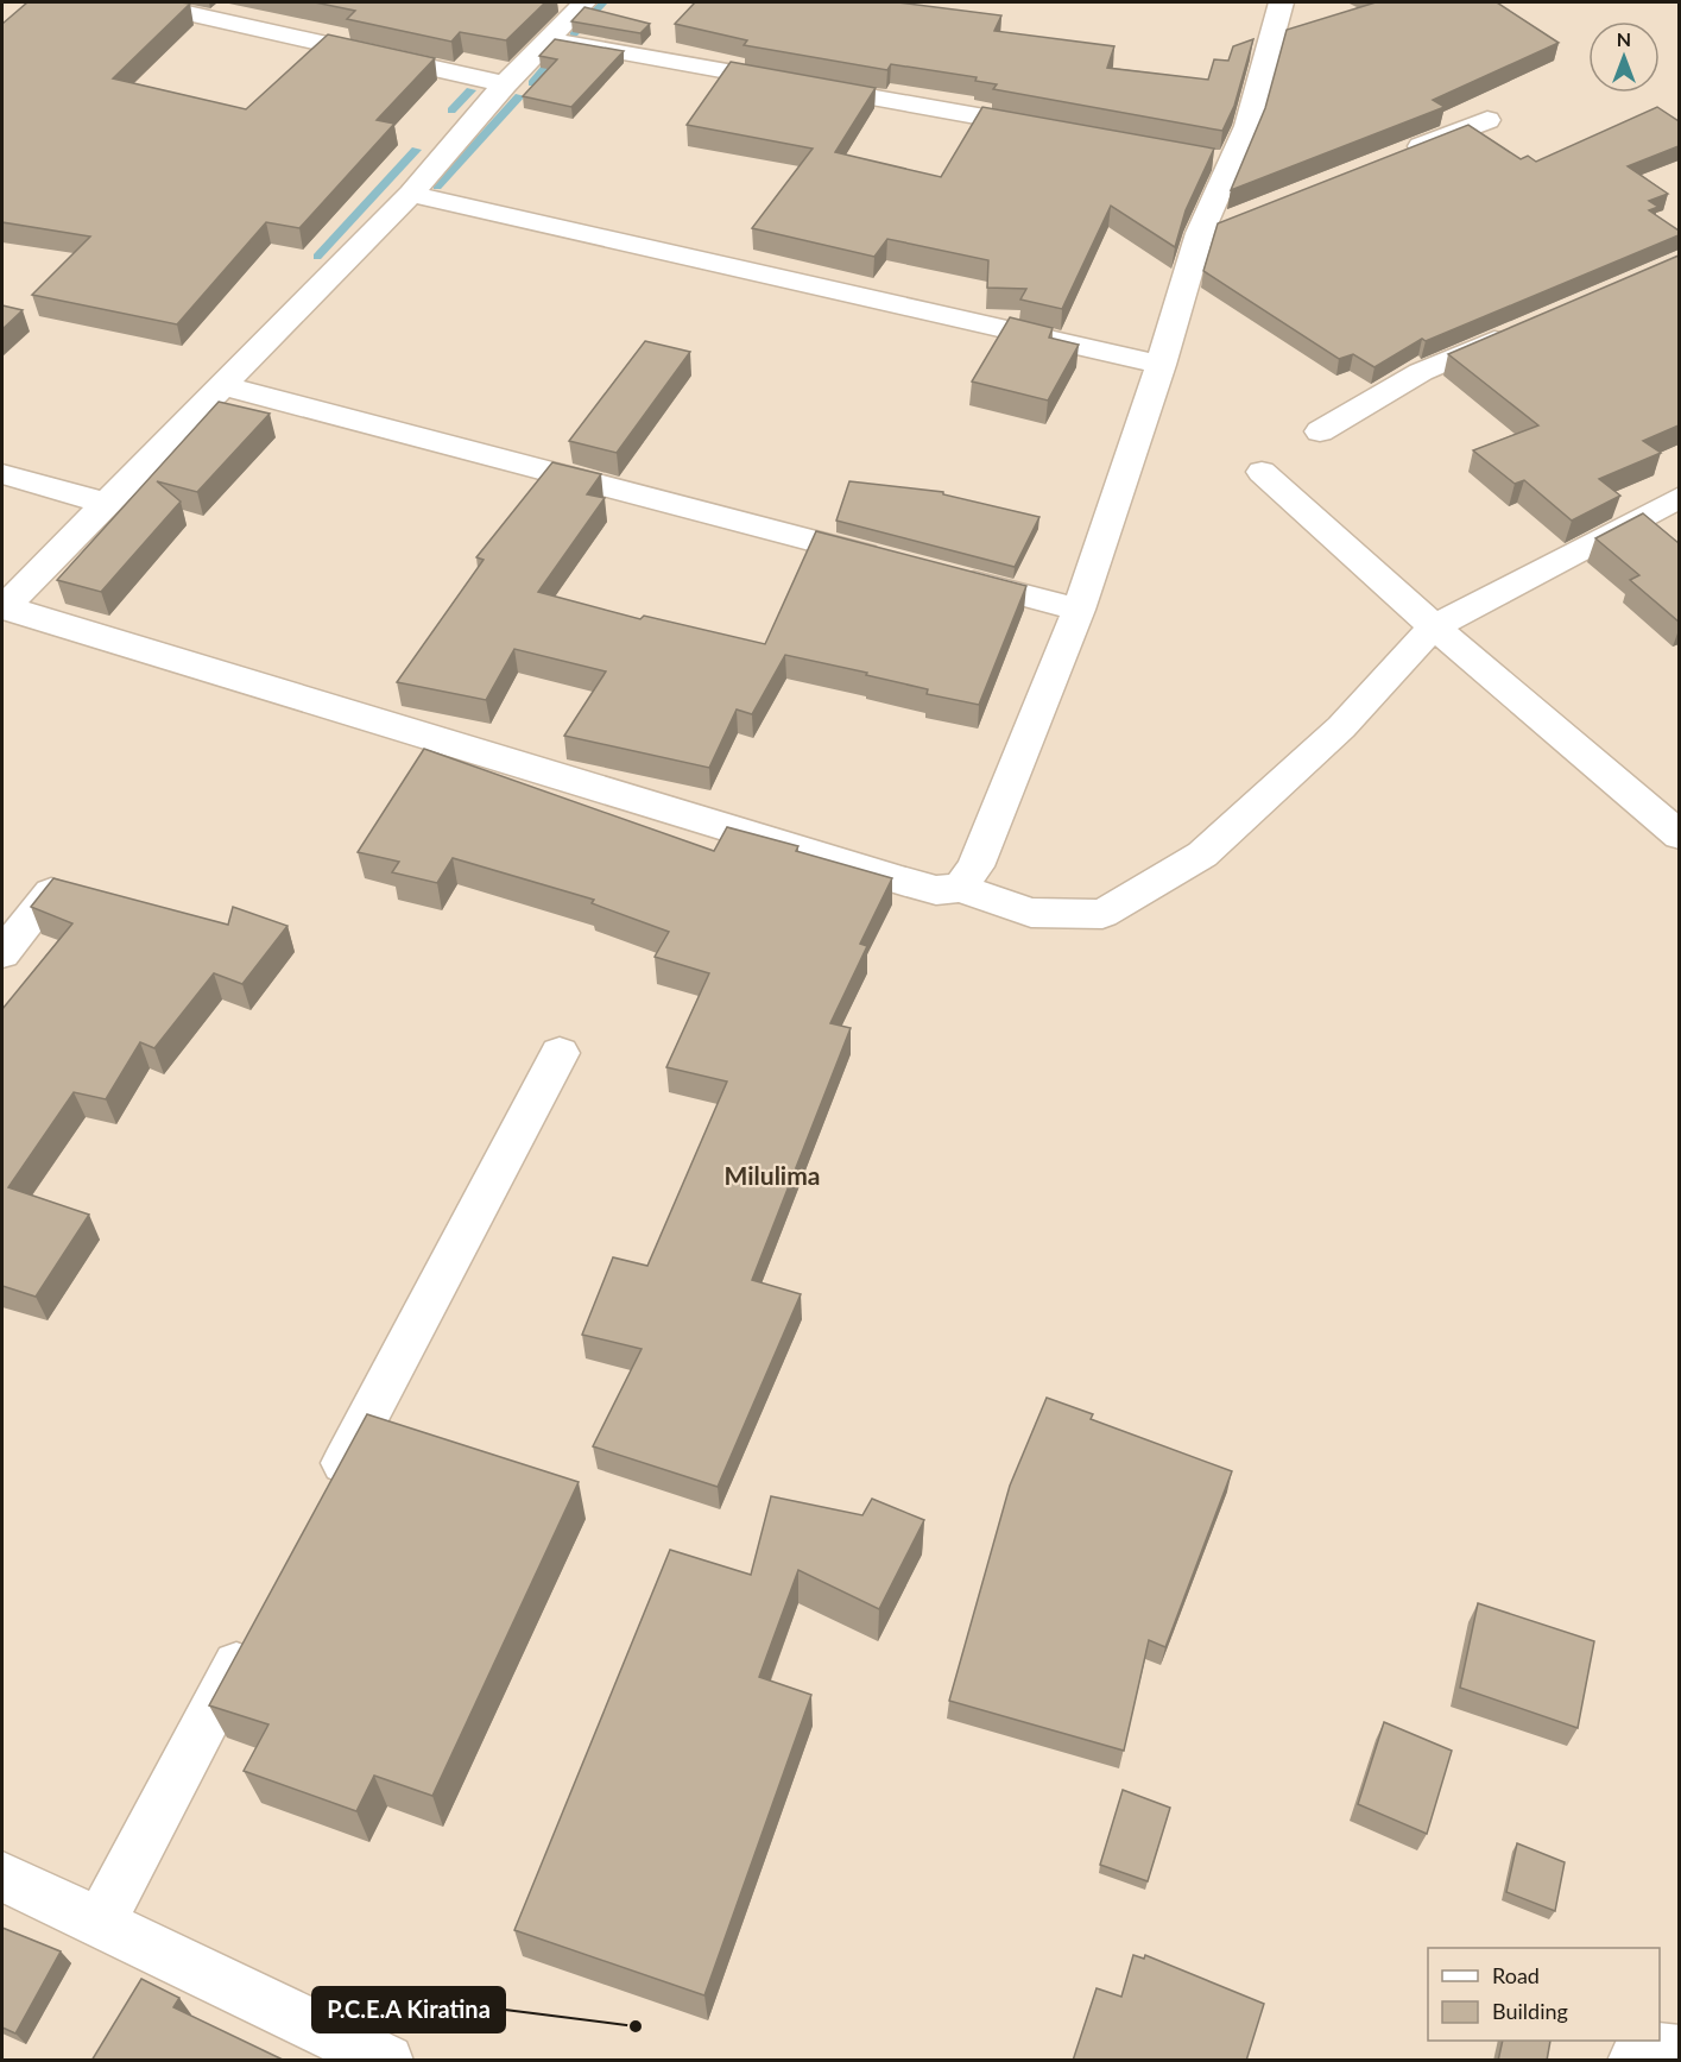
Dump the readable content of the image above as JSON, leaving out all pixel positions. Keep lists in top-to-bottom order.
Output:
{
  "districts": ["Milulima"],
  "places": ["P.C.E.A Kiratina"],
  "legend": ["Road", "Building"],
  "north": "top"
}
